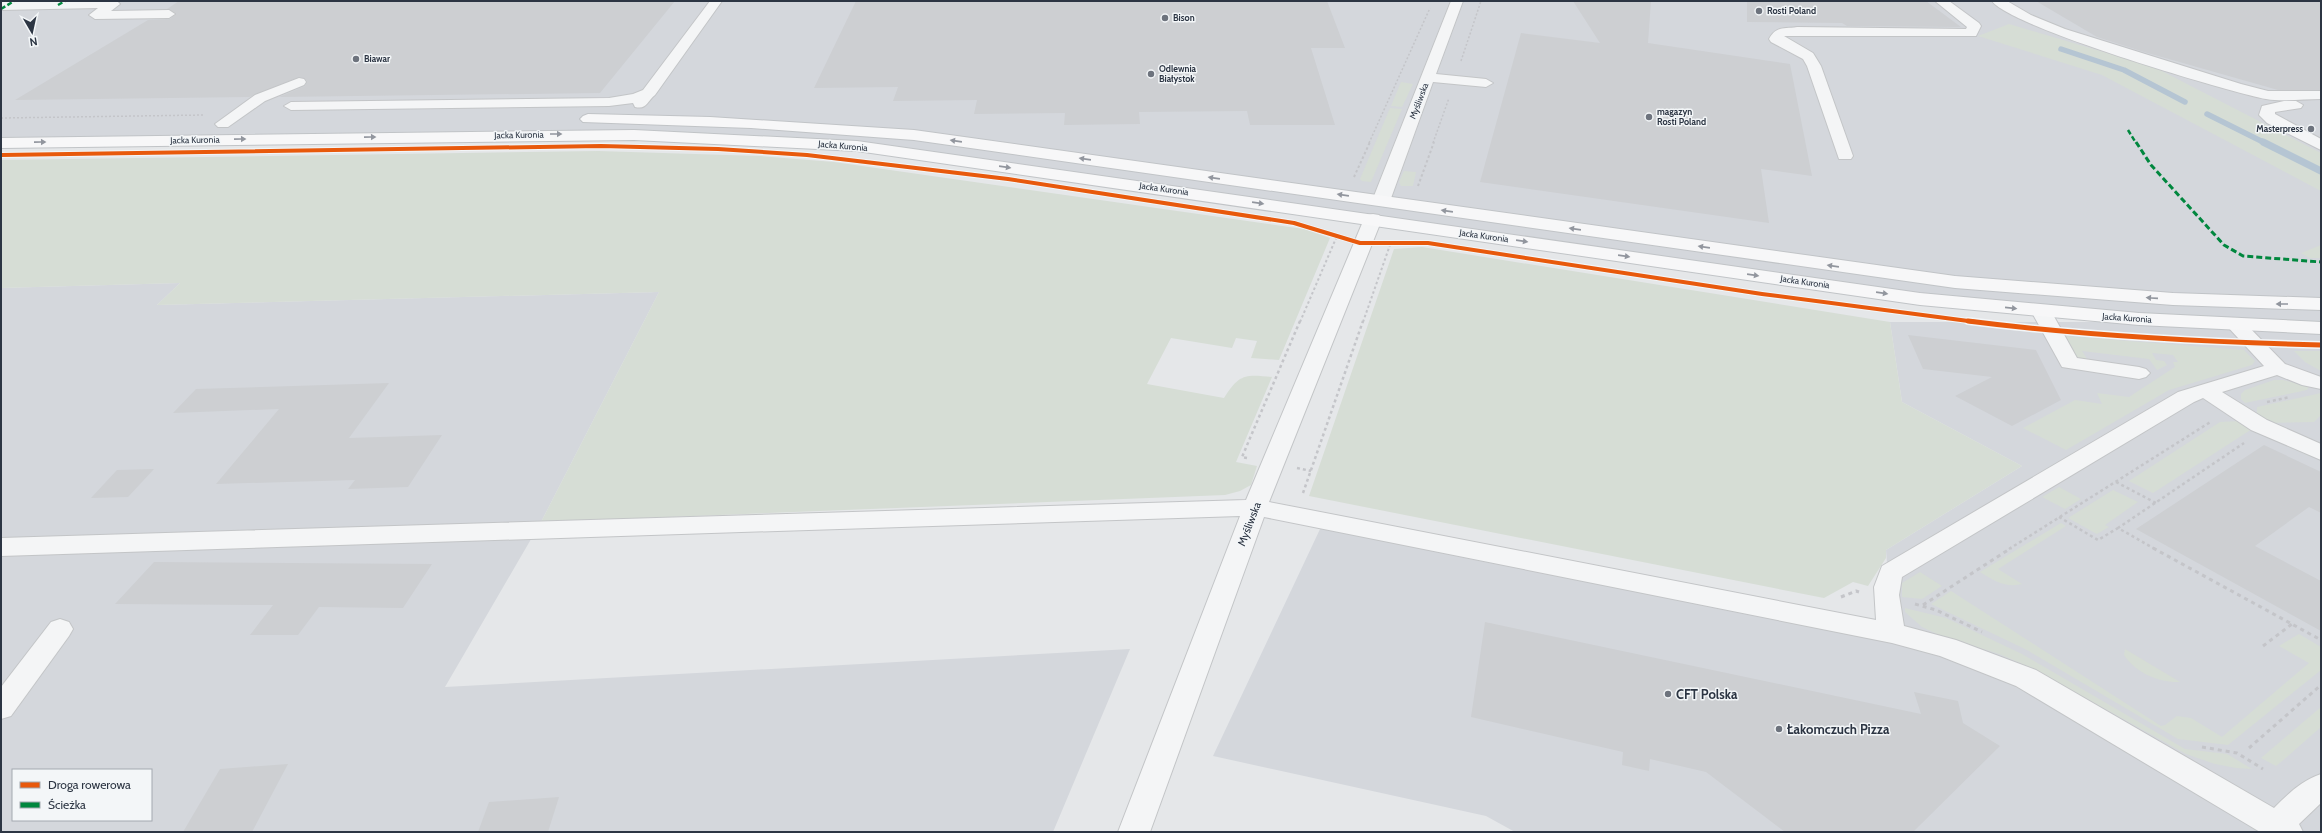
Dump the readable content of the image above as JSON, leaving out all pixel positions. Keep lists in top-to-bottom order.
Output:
{
  "streets": {
    "main road": ["Jacka Kuronia"],
    "street": ["Myśliwska"]
  },
  "crossings": [
    ["Myśliwska", "Jacka Kuronia"]
  ],
  "places": [
    "Rosti Poland",
    "Bison",
    "Biawar",
    "Odlewnia Białystok",
    "magazyn Rosti Poland",
    "Masterpress",
    "CFT Polska",
    "Łakomczuch Pizza"
  ],
  "legend": ["Droga rowerowa", "Ścieżka"],
  "north": "bottom"
}
